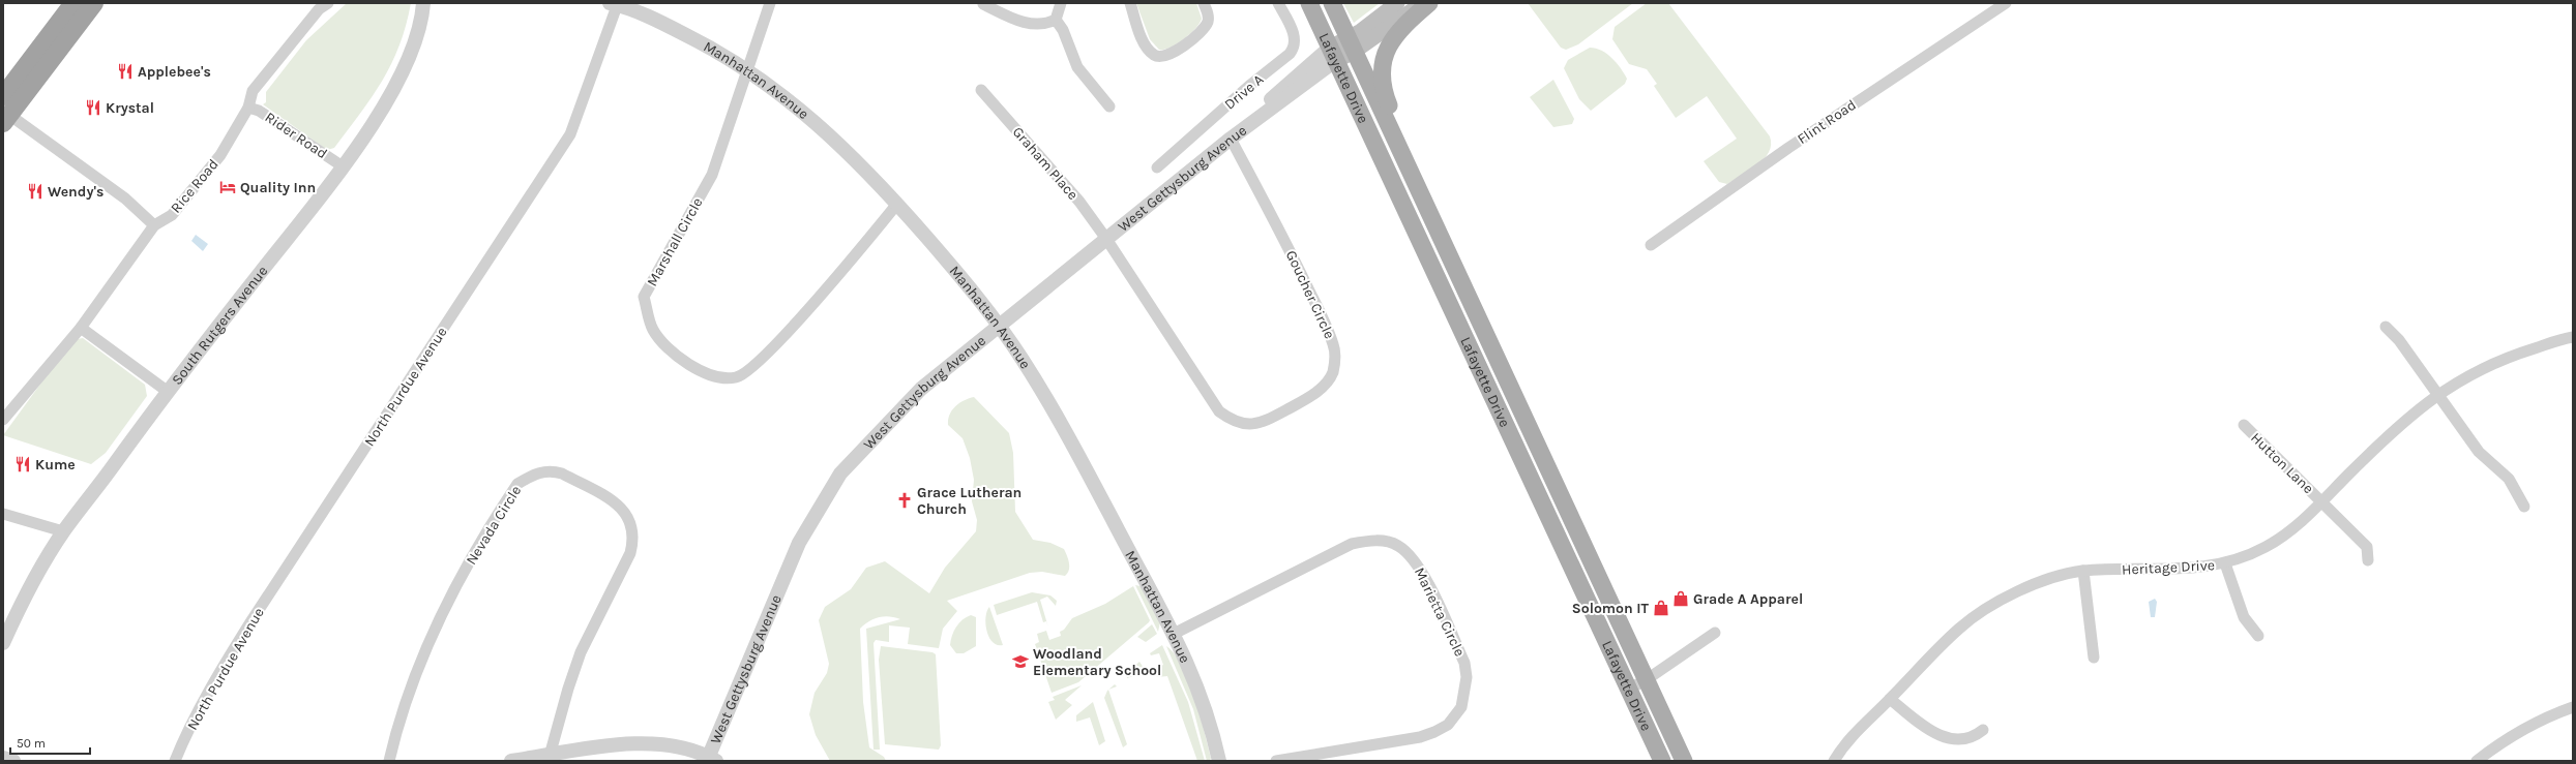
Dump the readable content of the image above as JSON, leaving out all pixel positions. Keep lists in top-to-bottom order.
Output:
{
  "streets": {
    "main road": ["Lafayette Drive"],
    "street": [
      "Manhattan Avenue",
      "Drive A",
      "Flint Road",
      "Rider Road",
      "Graham Place",
      "West Gettysburg Avenue",
      "Rice Road",
      "Marshall Circle",
      "Goucher Circle",
      "South Rutgers Avenue",
      "North Purdue Avenue",
      "Hutton Lane",
      "Nevada Circle",
      "Heritage Drive",
      "Marietta Circle"
    ]
  },
  "crossings": [
    ["Lafayette Drive", "West Gettysburg Avenue"],
    ["Manhattan Avenue", "West Gettysburg Avenue"],
    ["Manhattan Avenue", "Marshall Circle"],
    ["Manhattan Avenue", "North Purdue Avenue"],
    ["Manhattan Avenue", "Marietta Circle"],
    ["Rider Road", "Rice Road"],
    ["Rider Road", "South Rutgers Avenue"],
    ["Graham Place", "West Gettysburg Avenue"],
    ["Graham Place", "Goucher Circle"],
    ["West Gettysburg Avenue", "Goucher Circle"],
    ["Hutton Lane", "Heritage Drive"]
  ],
  "places": {
    "restaurant": [
      "Applebee's",
      "Krystal",
      "Wendy's",
      "Kume"
    ],
    "hotel": ["Quality Inn"],
    "church": ["Grace Lutheran Church"],
    "shop": ["Grade A Apparel", "Solomon IT"],
    "school or university": ["Woodland Elementary School"]
  },
  "scale_bar": "50 m"
}
